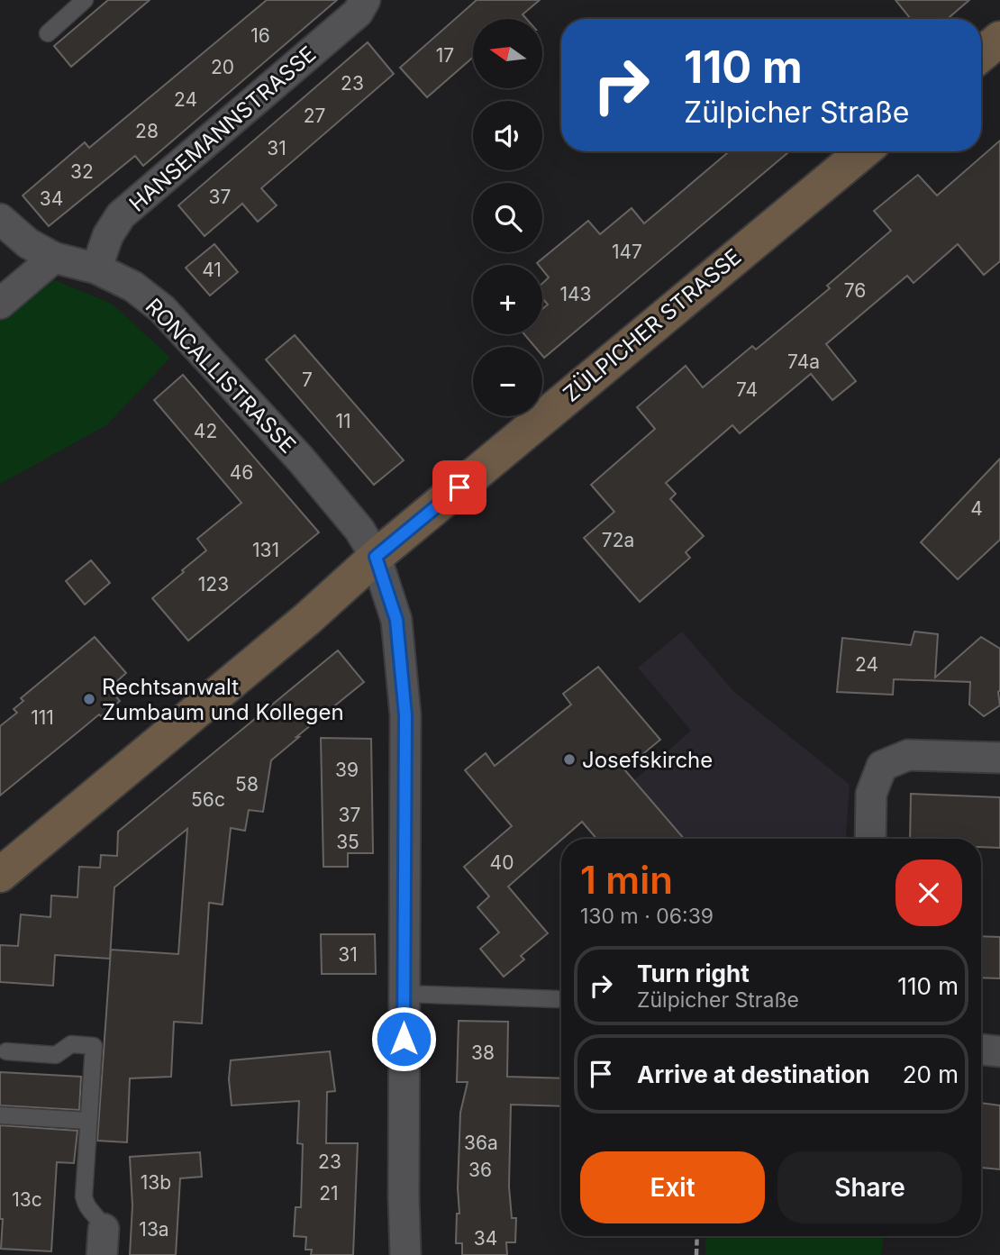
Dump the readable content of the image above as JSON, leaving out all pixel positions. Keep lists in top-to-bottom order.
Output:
{
  "streets": {
    "street": ["HANSEMANNSTRASSE", "ZÜLPICHER STRASSE", "RONCALLISTRASSE"]
  },
  "crossings": [
    ["HANSEMANNSTRASSE", "RONCALLISTRASSE"],
    ["ZÜLPICHER STRASSE", "RONCALLISTRASSE"]
  ],
  "places": ["Rechtsanwalt Zumbaum und Kollegen", "Josefskirche"],
  "house_numbers": [
    "16",
    "17",
    "20",
    "23",
    "24",
    "27",
    "28",
    "31",
    "32",
    "37",
    "34",
    "147",
    "41",
    "76",
    "143",
    "74a",
    "7",
    "74",
    "11",
    "42",
    "46",
    "4",
    "72a",
    "131",
    "123",
    "24",
    "111",
    "39",
    "58",
    "56c",
    "37",
    "35",
    "40",
    "31",
    "38",
    "36a",
    "23",
    "36",
    "13b",
    "21",
    "13c",
    "13a",
    "34"
  ],
  "north": "left",
  "page": {
    "map_buttons": ["+", "−"],
    "turn": ["110 m", "Zülpicher Straße"],
    "heading": ["1 min", "130 m · 06:39"],
    "list": [
      {
        "name": "Turn right",
        "note": "Zülpicher Straße",
        "value": "110 m"
      },
      {
        "name": "Arrive at destination",
        "value": "20 m"
      }
    ],
    "buttons": ["Exit", "Share"]
  }
}
